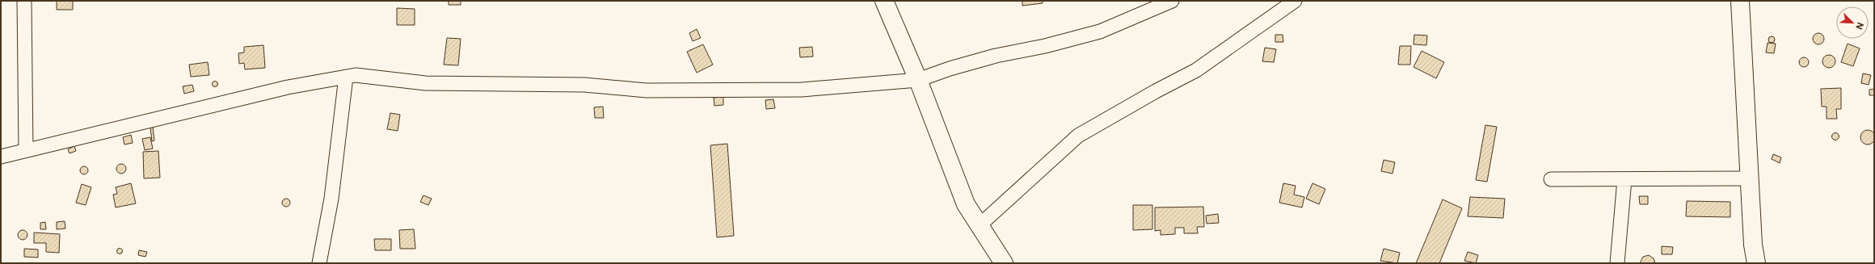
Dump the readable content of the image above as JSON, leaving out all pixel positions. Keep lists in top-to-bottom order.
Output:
{
  "north": "bottom right"
}
